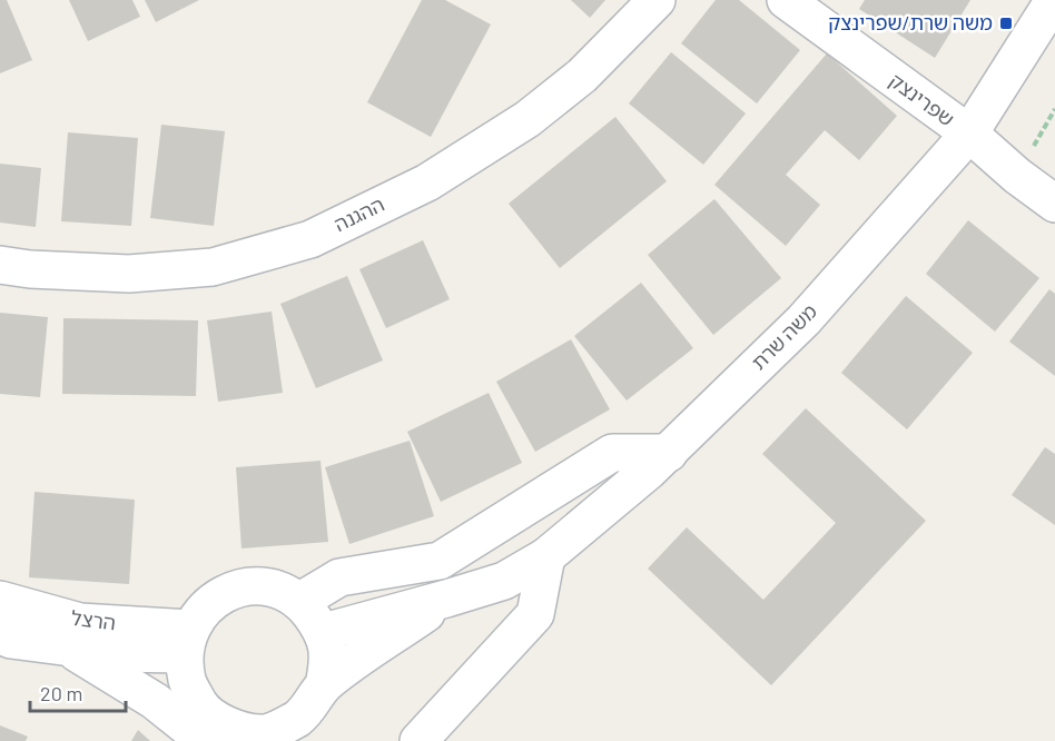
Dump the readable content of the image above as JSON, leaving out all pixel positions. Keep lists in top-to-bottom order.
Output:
{
  "streets": {
    "street": [
      "שפרינצק",
      "ההגנה",
      "משה שרת",
      "הרצל"
    ]
  },
  "crossings": [
    ["שפרינצק", "משה שרת"],
    ["משה שרת", "הרצל"]
  ],
  "places": {
    "transit": ["משה שרת/שפרינצק"]
  },
  "scale_bar": "20 m"
}
